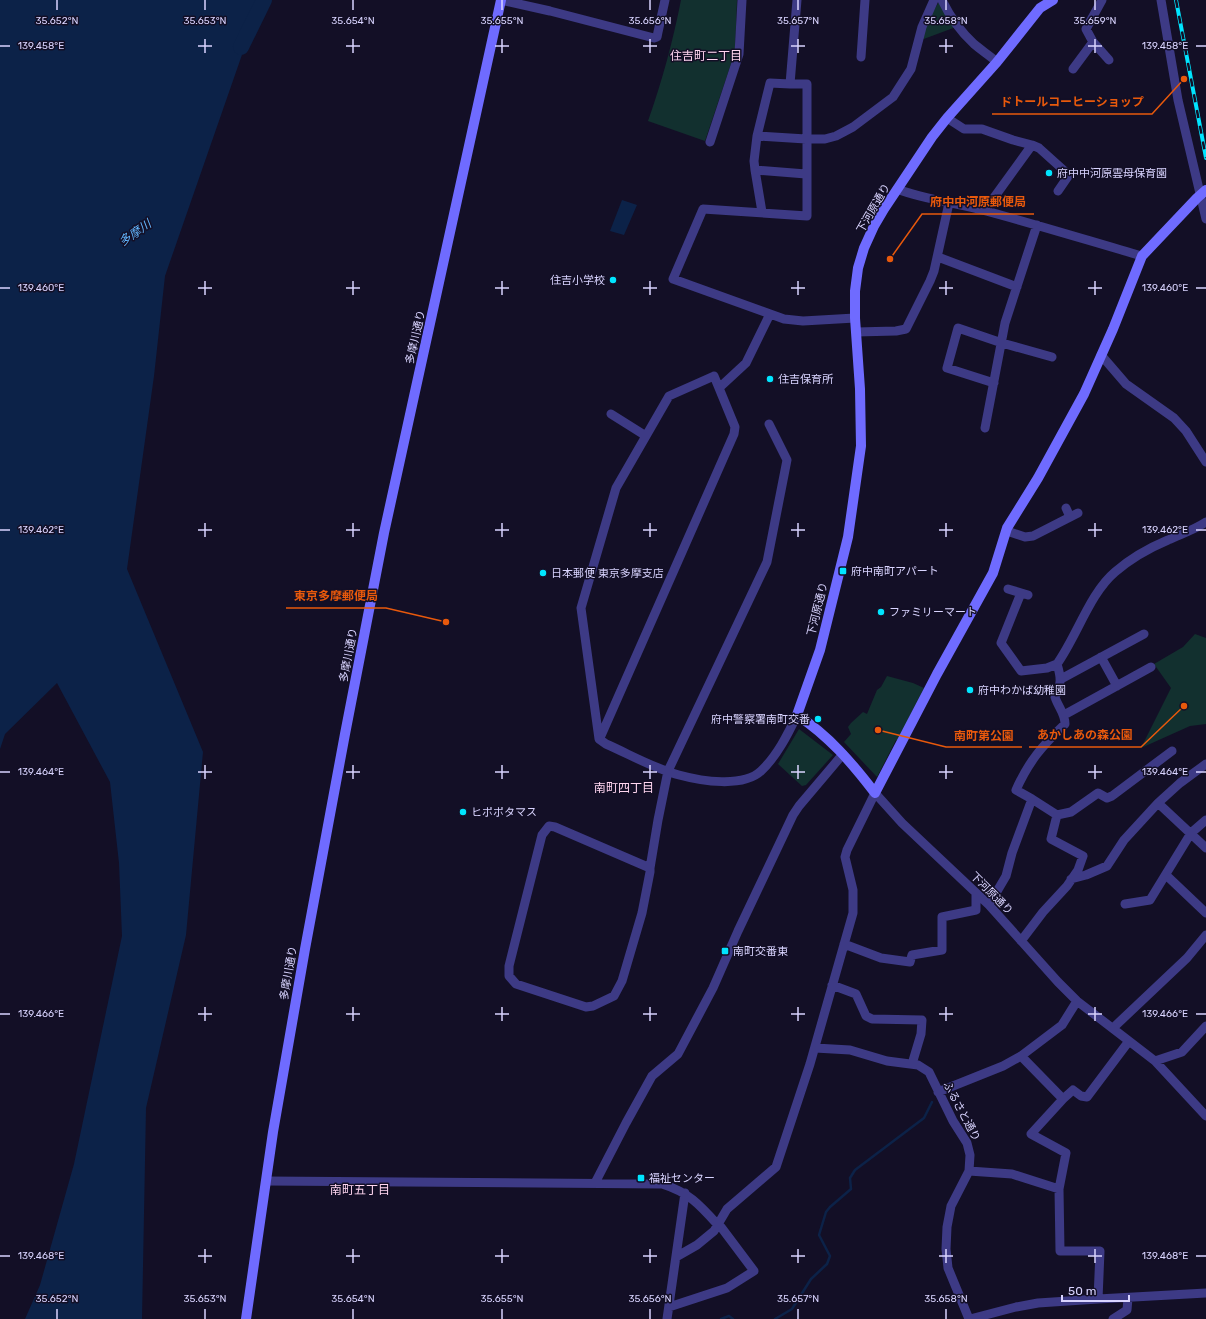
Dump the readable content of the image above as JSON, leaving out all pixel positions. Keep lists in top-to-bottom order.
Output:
{
  "streets": {
    "street": ["下河原通り", "多摩川通り", "ふるさと通り"]
  },
  "districts": ["住吉町二丁目", "南町四丁目", "南町五丁目"],
  "water": ["多摩川"],
  "places": {
    "other": [
      "ドトールコーヒーショップ",
      "府中中河原雲母保育園",
      "府中中河原郵便局",
      "住吉小学校",
      "住吉保育所",
      "日本郵便 東京多摩支店",
      "ファミリーマート",
      "東京多摩郵便局",
      "府中わかば幼稚園",
      "あかしあの森公園",
      "府中警察署南町交番",
      "南町第公園",
      "ヒポポタマス"
    ],
    "transit": ["府中南町アパート", "南町交番東", "福祉センター"]
  },
  "scale_bar": "50 m",
  "coordinates": [
    "35.652°N",
    "35.653°N",
    "35.654°N",
    "35.655°N",
    "35.656°N",
    "35.657°N",
    "35.658°N",
    "35.659°N",
    "139.458°E",
    "139.460°E",
    "139.462°E",
    "139.464°E",
    "139.466°E",
    "139.468°E"
  ]
}
